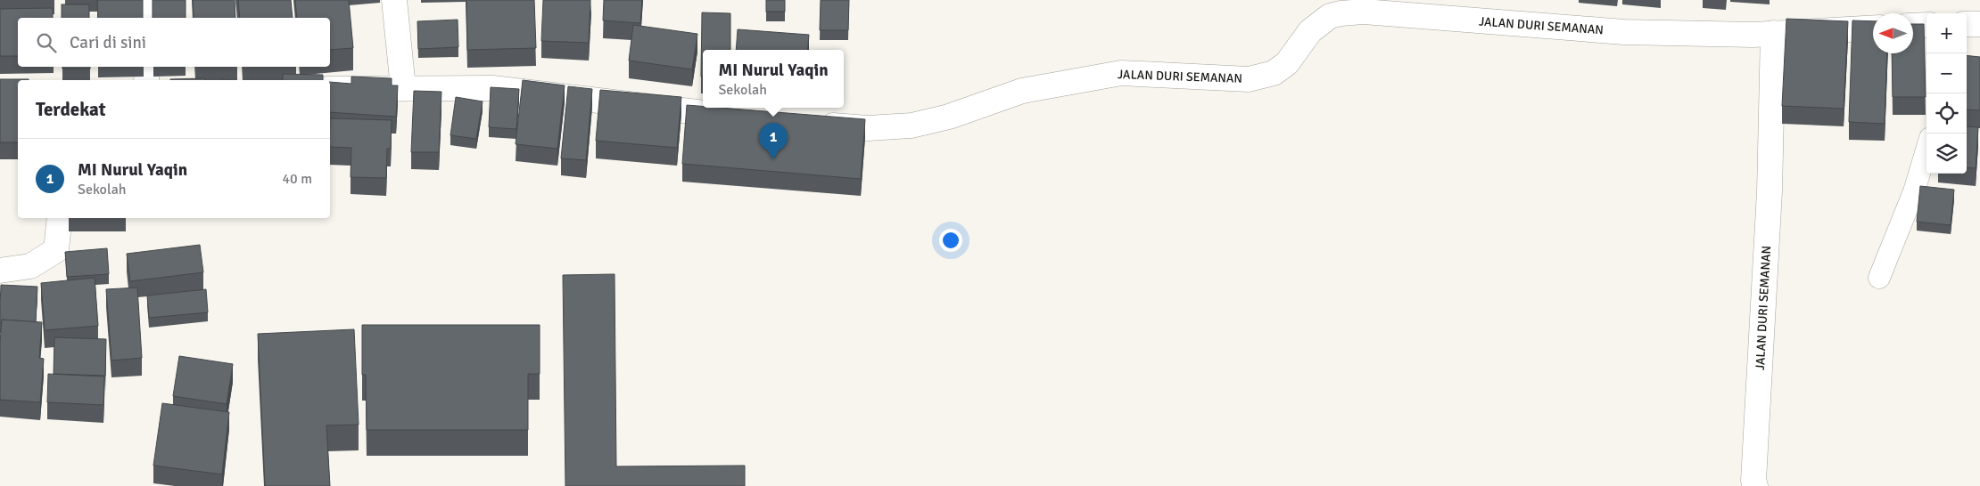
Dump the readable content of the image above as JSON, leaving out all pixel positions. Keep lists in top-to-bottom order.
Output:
{
  "streets": {
    "street": ["JALAN DURI SEMANAN"]
  },
  "north": "left",
  "page": {
    "map_buttons": ["+", "−"],
    "search": "Cari di sini",
    "popup": ["MI Nurul Yaqin", "Sekolah"],
    "heading": "Terdekat",
    "pins": "1",
    "list": [
      {
        "mark": "1",
        "name": "MI Nurul Yaqin",
        "note": "Sekolah",
        "value": "40 m"
      }
    ]
  }
}
